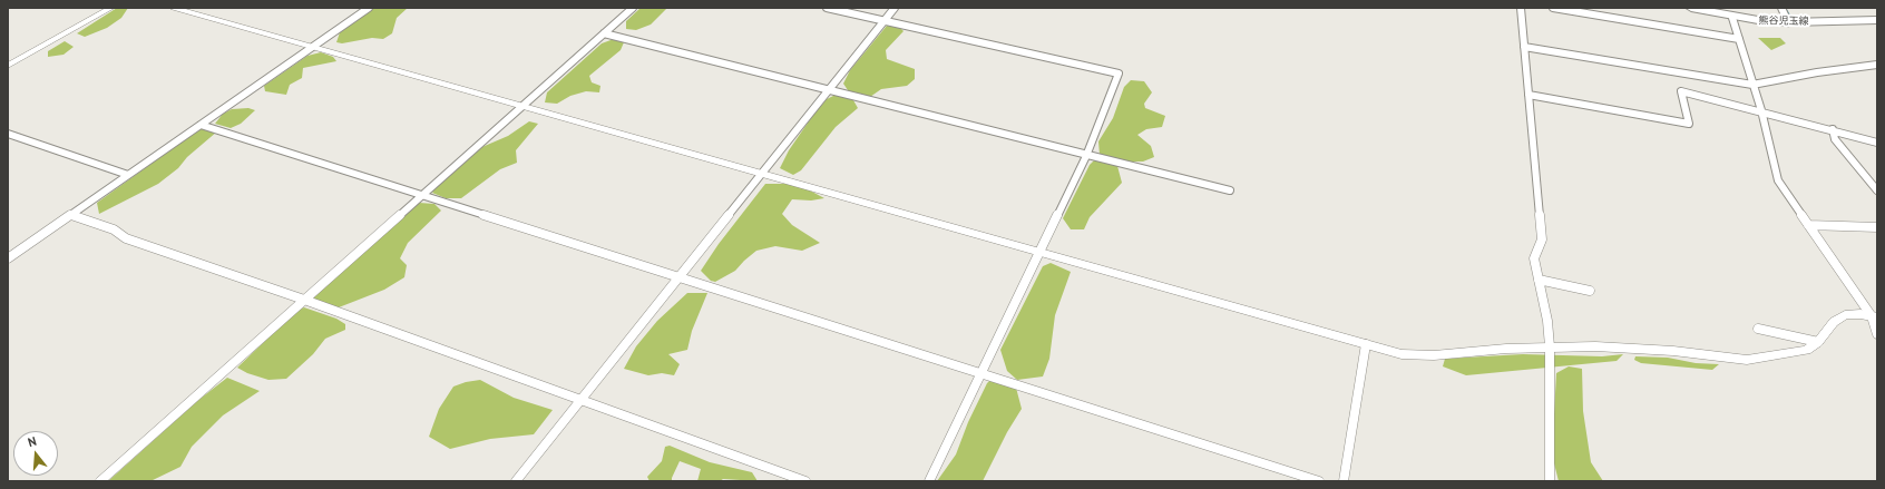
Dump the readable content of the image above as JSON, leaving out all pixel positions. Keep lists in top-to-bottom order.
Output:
{
  "streets": {
    "main road": ["熊谷児玉線"]
  },
  "north": "top"
}
